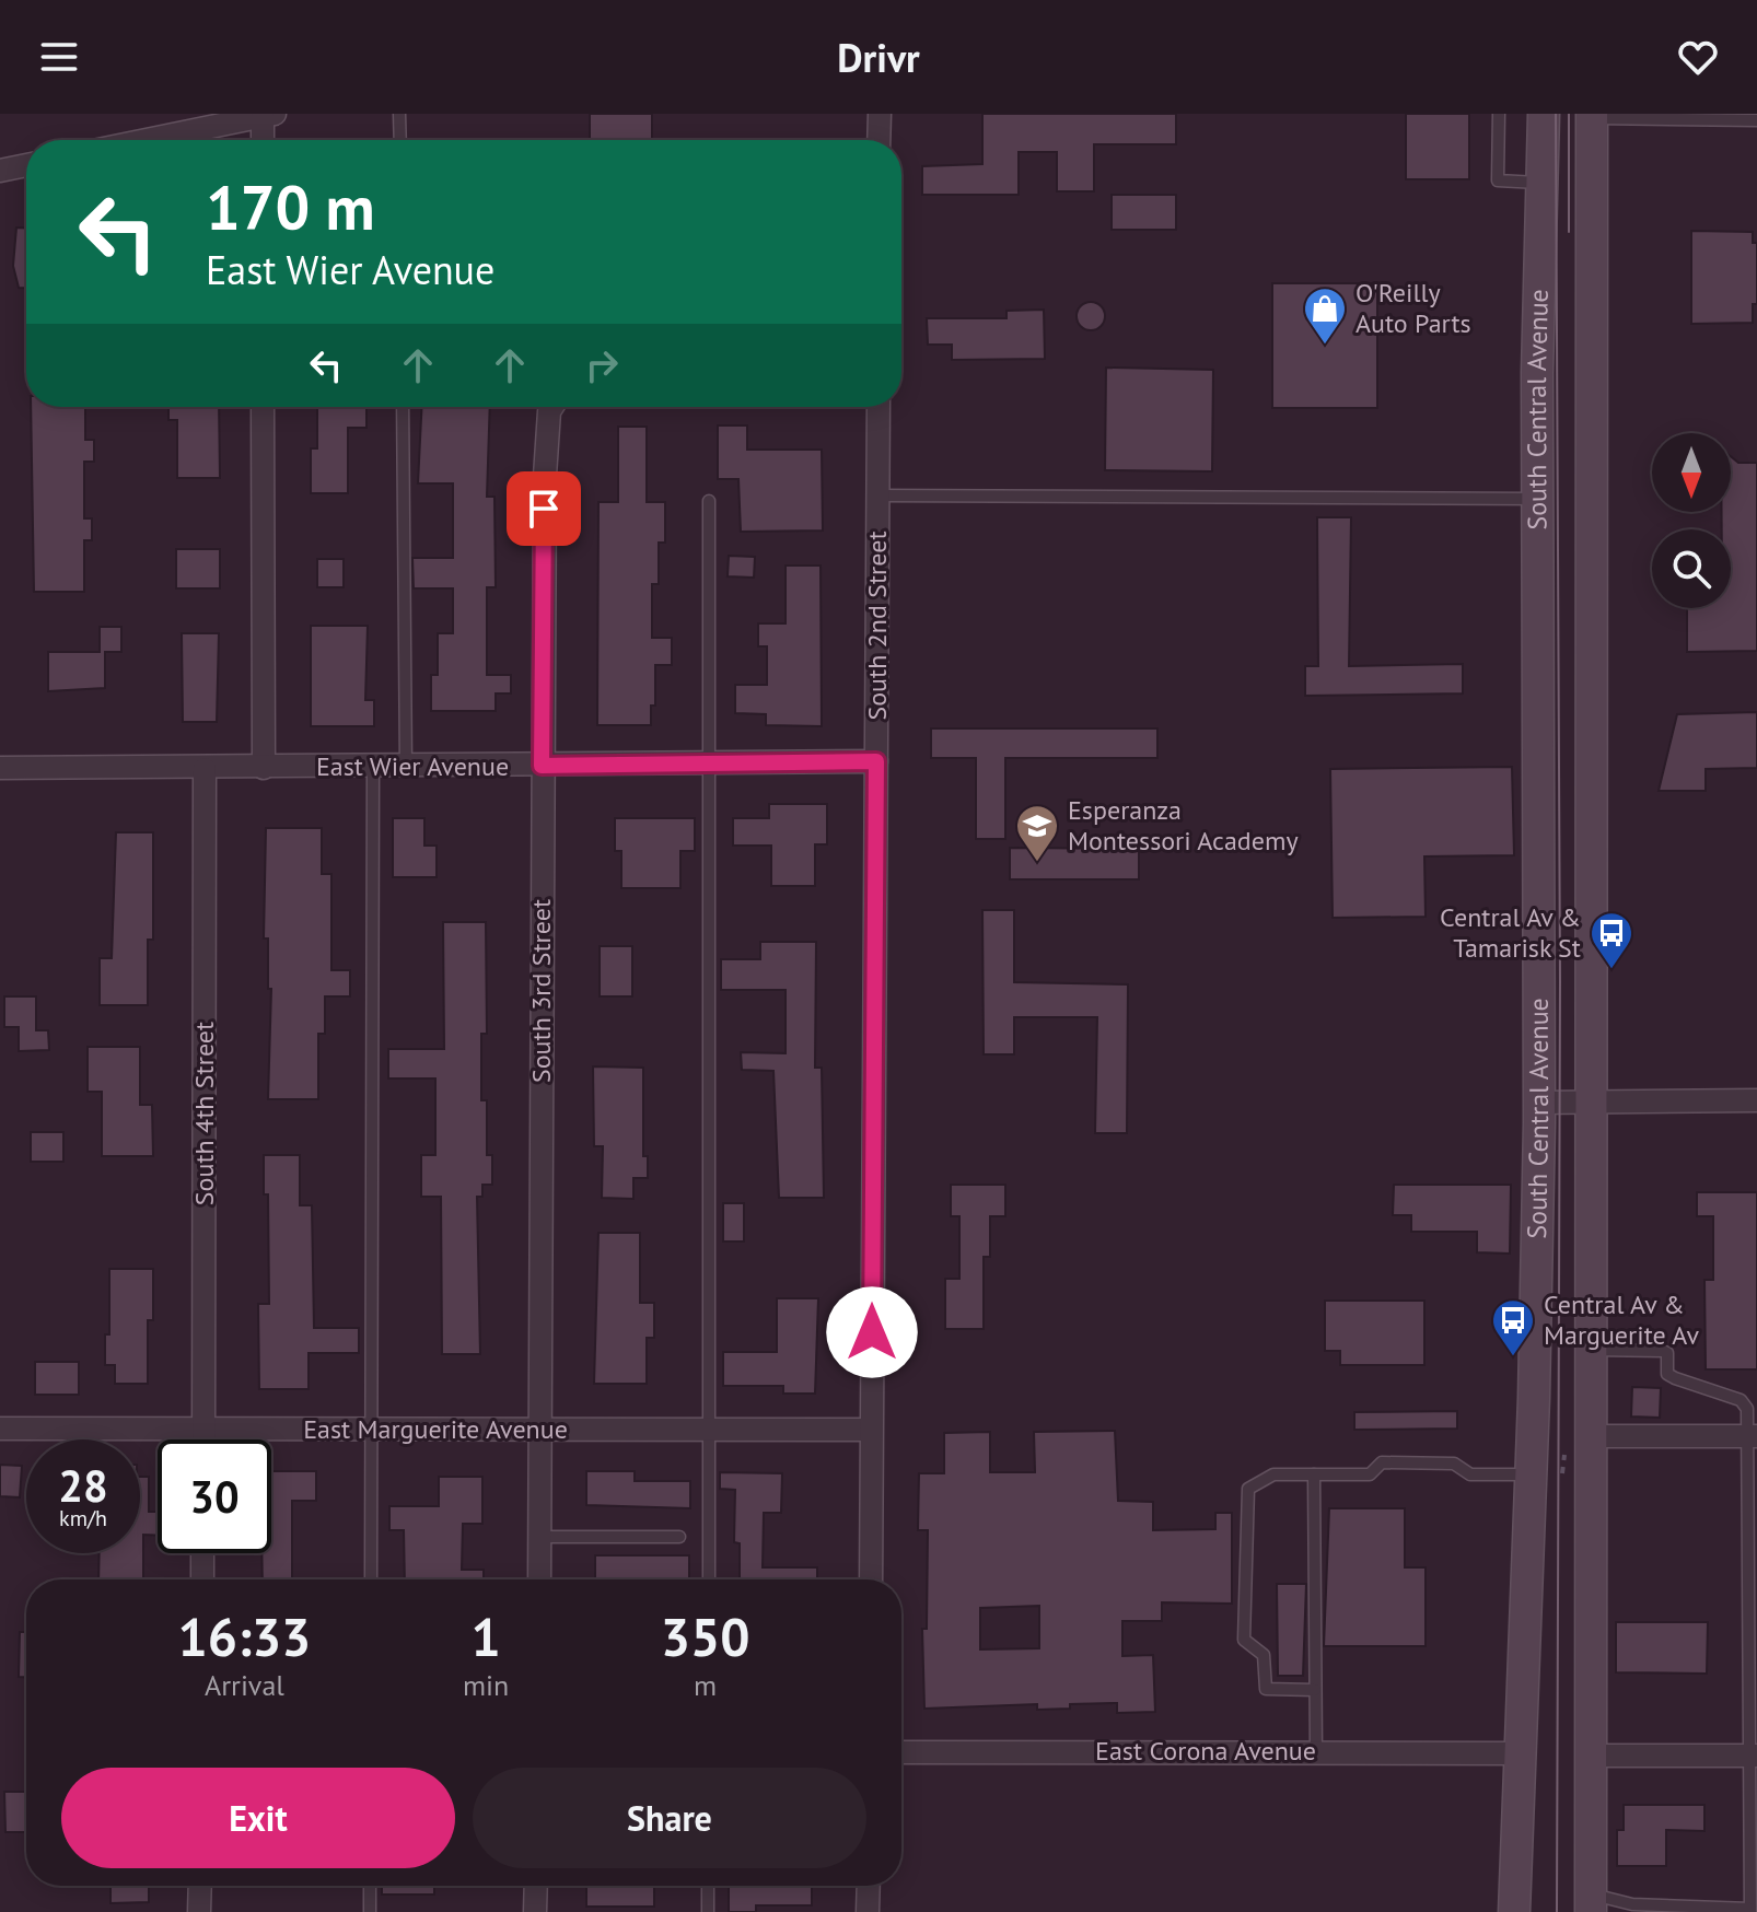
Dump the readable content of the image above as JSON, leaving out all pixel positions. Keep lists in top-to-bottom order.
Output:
{
  "streets": {
    "main road": ["South Central Avenue"],
    "street": [
      "South 2nd Street",
      "East Wier Avenue",
      "South 3rd Street",
      "South 4th Street",
      "East Marguerite Avenue",
      "East Corona Avenue"
    ]
  },
  "crossings": [
    ["South Central Avenue", "East Corona Avenue"],
    ["South 2nd Street", "East Wier Avenue"],
    ["South 2nd Street", "East Marguerite Avenue"],
    ["East Wier Avenue", "South 3rd Street"],
    ["East Wier Avenue", "South 4th Street"],
    ["South 3rd Street", "East Marguerite Avenue"],
    ["South 4th Street", "East Marguerite Avenue"]
  ],
  "places": {
    "shop": ["O'Reilly Auto Parts"],
    "school or university": ["Esperanza Montessori Academy"],
    "bus stop": ["Central Av & Tamarisk St", "Central Av & Marguerite Av"]
  },
  "north": "bottom",
  "page": {
    "header": "Drivr",
    "turn": ["170 m", "East Wier Avenue"],
    "speed": "28 km/h",
    "limit": "30",
    "eta": [
      "16:33",
      "Arrival",
      "1",
      "min",
      "350",
      "m"
    ],
    "buttons": ["Exit", "Share"]
  }
}
